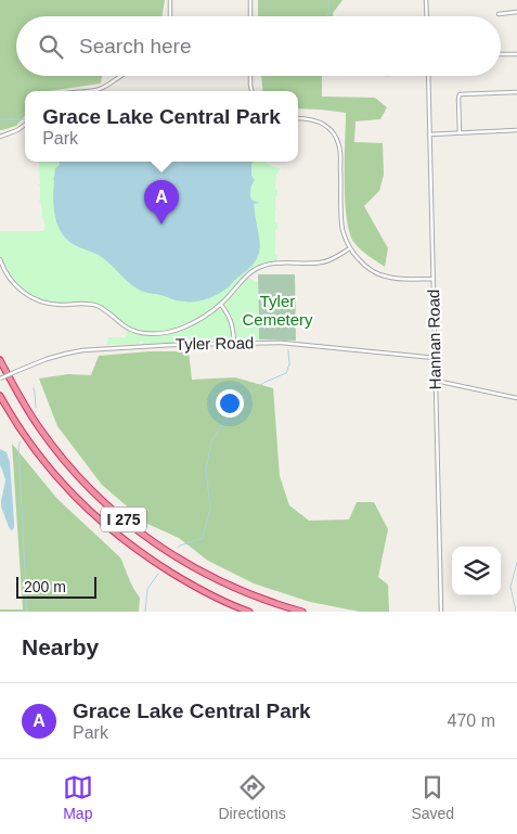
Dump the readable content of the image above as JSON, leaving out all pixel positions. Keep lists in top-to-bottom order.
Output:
{
  "streets": {
    "highway": ["I 275"],
    "street": ["Hannan Road", "Tyler Road"]
  },
  "crossings": [
    ["Hannan Road", "Tyler Road"]
  ],
  "parks": ["Tyler Cemetery"],
  "scale_bar": "200 m",
  "page": {
    "search": "Search here",
    "popup": ["Grace Lake Central Park", "Park"],
    "pins": "A",
    "scale": "200 m",
    "heading": "Nearby",
    "list": [
      {
        "mark": "A",
        "name": "Grace Lake Central Park",
        "note": "Park",
        "value": "470 m"
      }
    ],
    "nav": ["Map", "Directions", "Saved"]
  }
}
